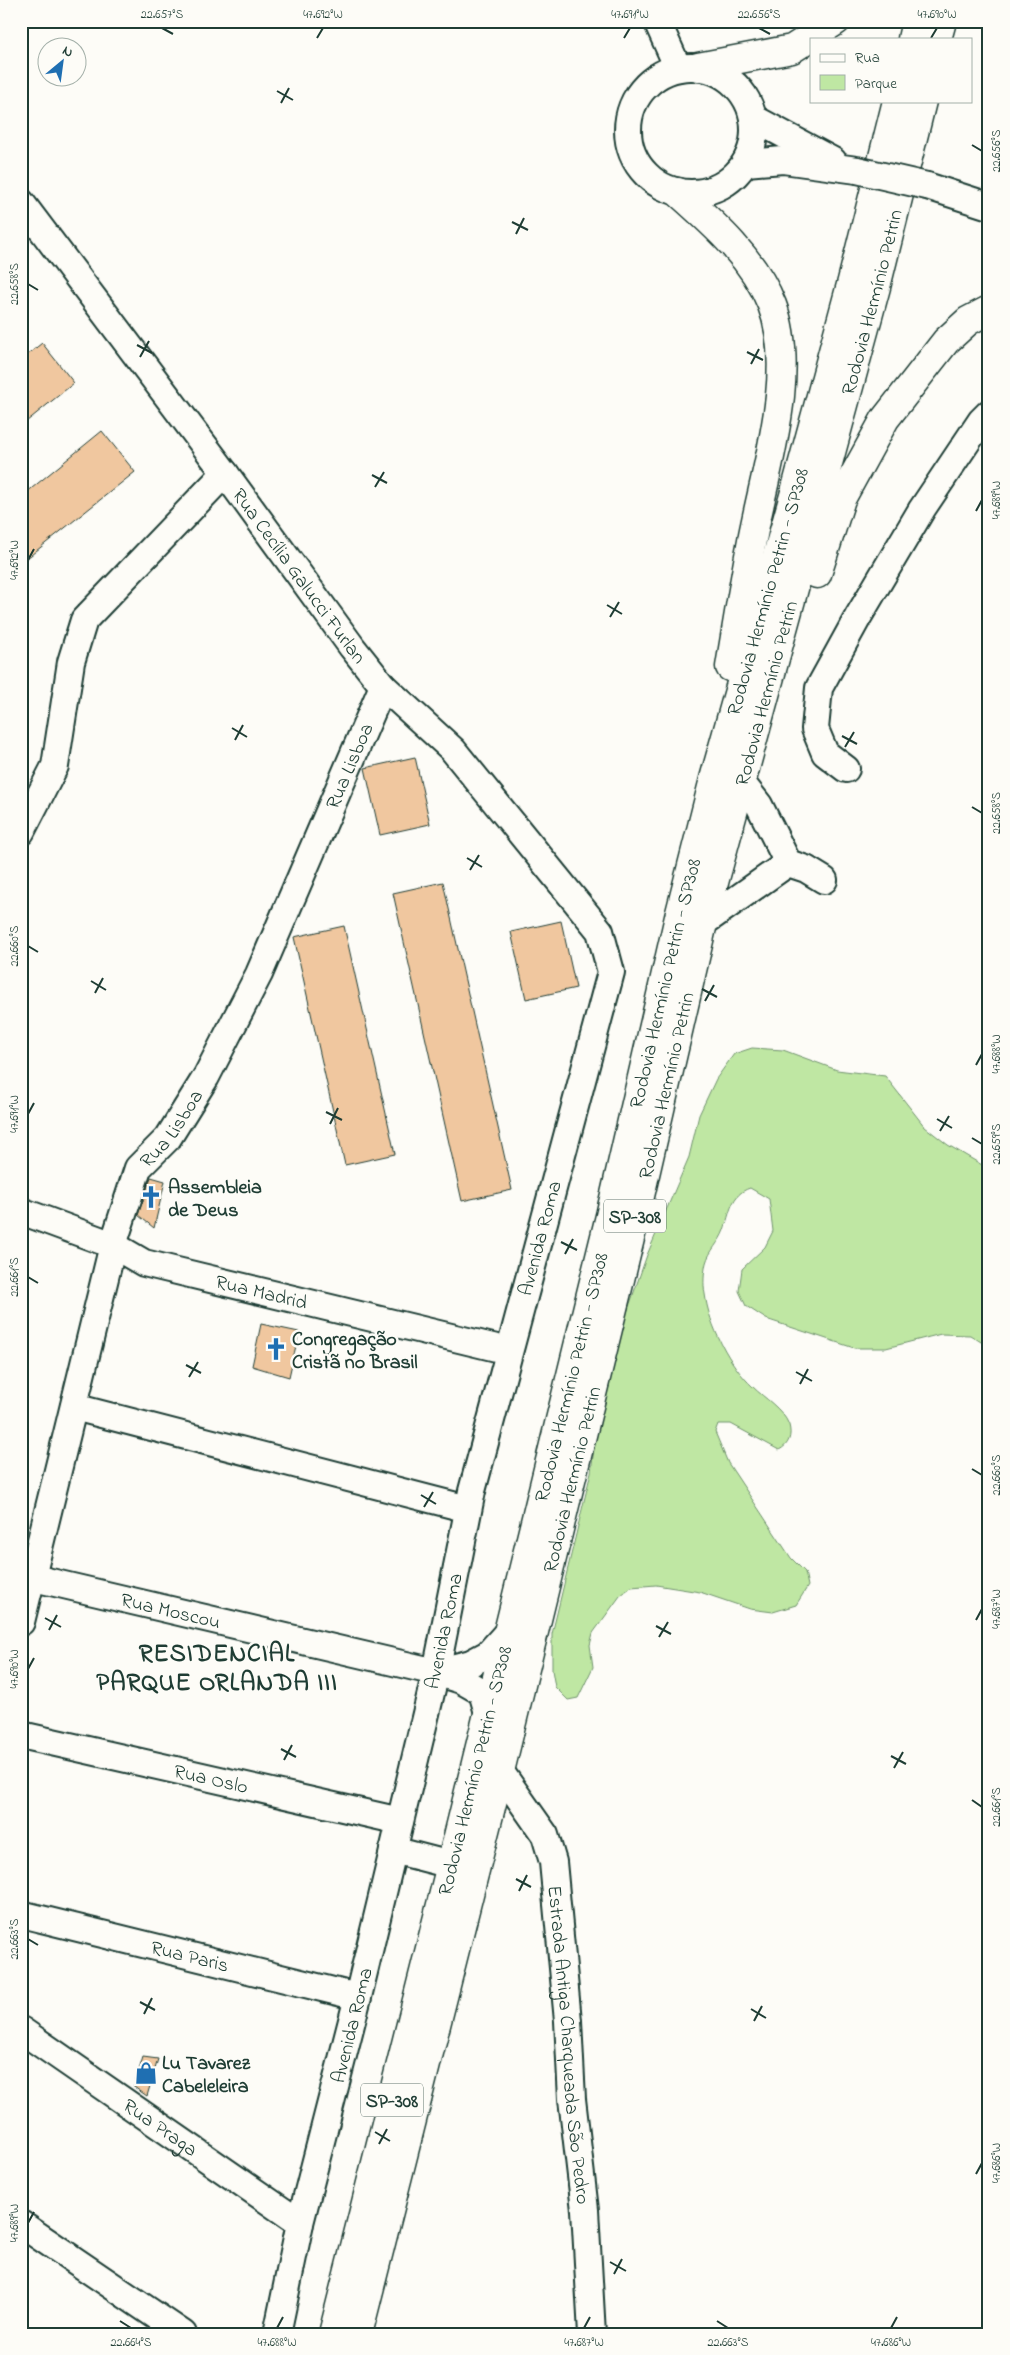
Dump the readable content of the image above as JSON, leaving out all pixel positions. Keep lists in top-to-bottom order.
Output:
{
  "streets": {
    "main road": ["Rodovia Hermínio Petrin", "Rodovia Hermínio Petrin - SP308", "SP-308"],
    "street": [
      "Rua Cecília Galucci Furlan",
      "Rua Lisboa",
      "Avenida Roma",
      "Rua Madrid",
      "Rua Moscou",
      "Rua Oslo",
      "Rua Paris",
      "Estrada Antiga Charqueada São Pedro",
      "Rua Praga"
    ]
  },
  "crossings": [
    ["Rodovia Hermínio Petrin", "Estrada Antiga Charqueada São Pedro"],
    ["Rua Cecília Galucci Furlan", "Rua Lisboa"],
    ["Rua Cecília Galucci Furlan", "Avenida Roma"],
    ["Rodovia Hermínio Petrin - SP308", "Rua Moscou"],
    ["Rua Lisboa", "Rua Madrid"],
    ["Rua Lisboa", "Rua Moscou"],
    ["Avenida Roma", "Rua Madrid"],
    ["Avenida Roma", "Rua Moscou"],
    ["Avenida Roma", "Rua Oslo"],
    ["Avenida Roma", "Rua Paris"],
    ["Avenida Roma", "Rua Praga"]
  ],
  "districts": ["RESIDENCIAL PARQUE ORLANDA III"],
  "places": {
    "church": ["Assembleia de Deus", "Congregação Cristã no Brasil"],
    "shop": ["Lu Tavarez Cabeleleira"]
  },
  "legend": ["Rua", "Parque"],
  "north": "top right",
  "coordinates": [
    "22.657°S",
    "47.692°W",
    "47.691°W",
    "22.656°S",
    "47.690°W",
    "22.658°S",
    "47.689°W",
    "22.660°S",
    "47.688°W",
    "22.659°S",
    "22.661°S",
    "47.687°W",
    "22.663°S",
    "47.686°W",
    "22.664°S"
  ]
}
